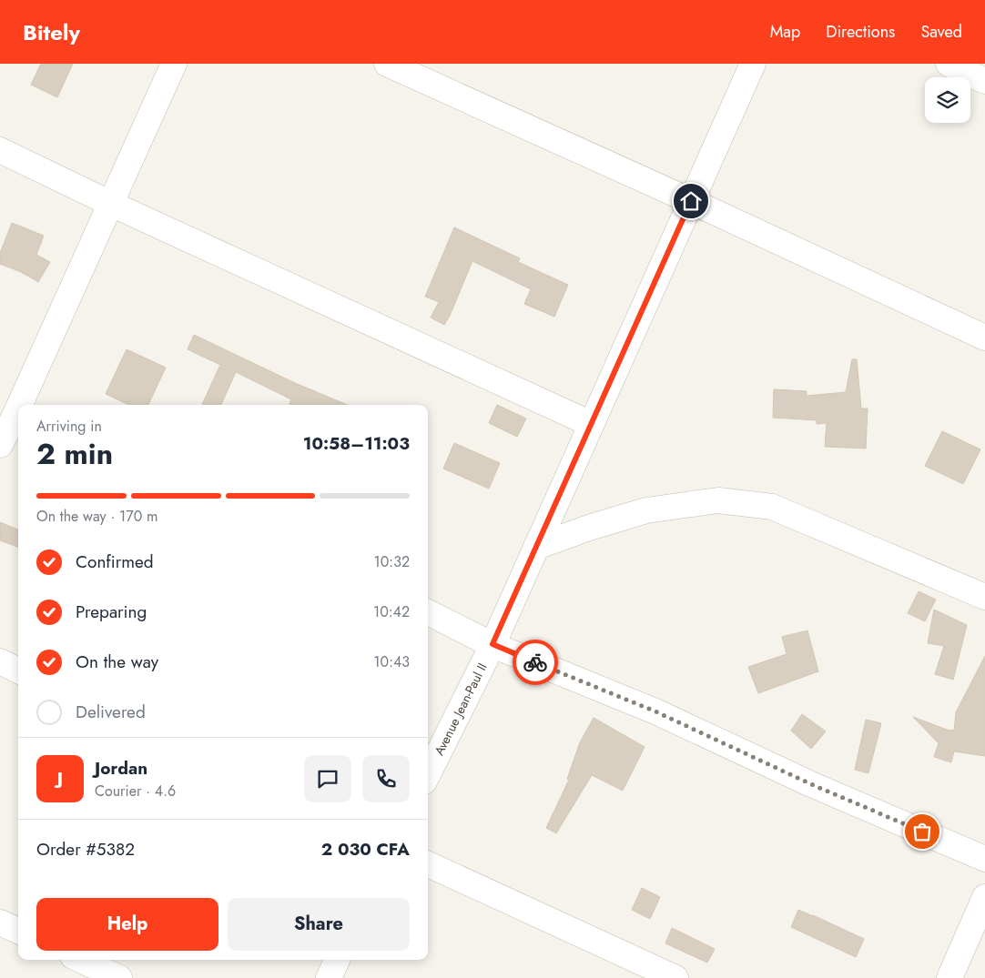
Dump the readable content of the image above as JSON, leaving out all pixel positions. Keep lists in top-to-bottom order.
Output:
{
  "streets": {
    "street": ["Avenue Jean-Paul II"]
  },
  "page": {
    "header": "Bitely",
    "nav": ["Map", "Directions", "Saved"],
    "heading": ["2 min", "Arriving in", "10:58–11:03"],
    "panel": [
      "Jordan",
      "Courier · 4.6",
      "Order #5382",
      "2 030 CFA"
    ],
    "bar": "On the way · 170 m",
    "list": [
      ["Confirmed", "10:32"],
      ["Preparing", "10:42"],
      ["On the way", "10:43"],
      "Delivered"
    ],
    "round": "J",
    "buttons": ["Help", "Share"]
  }
}
